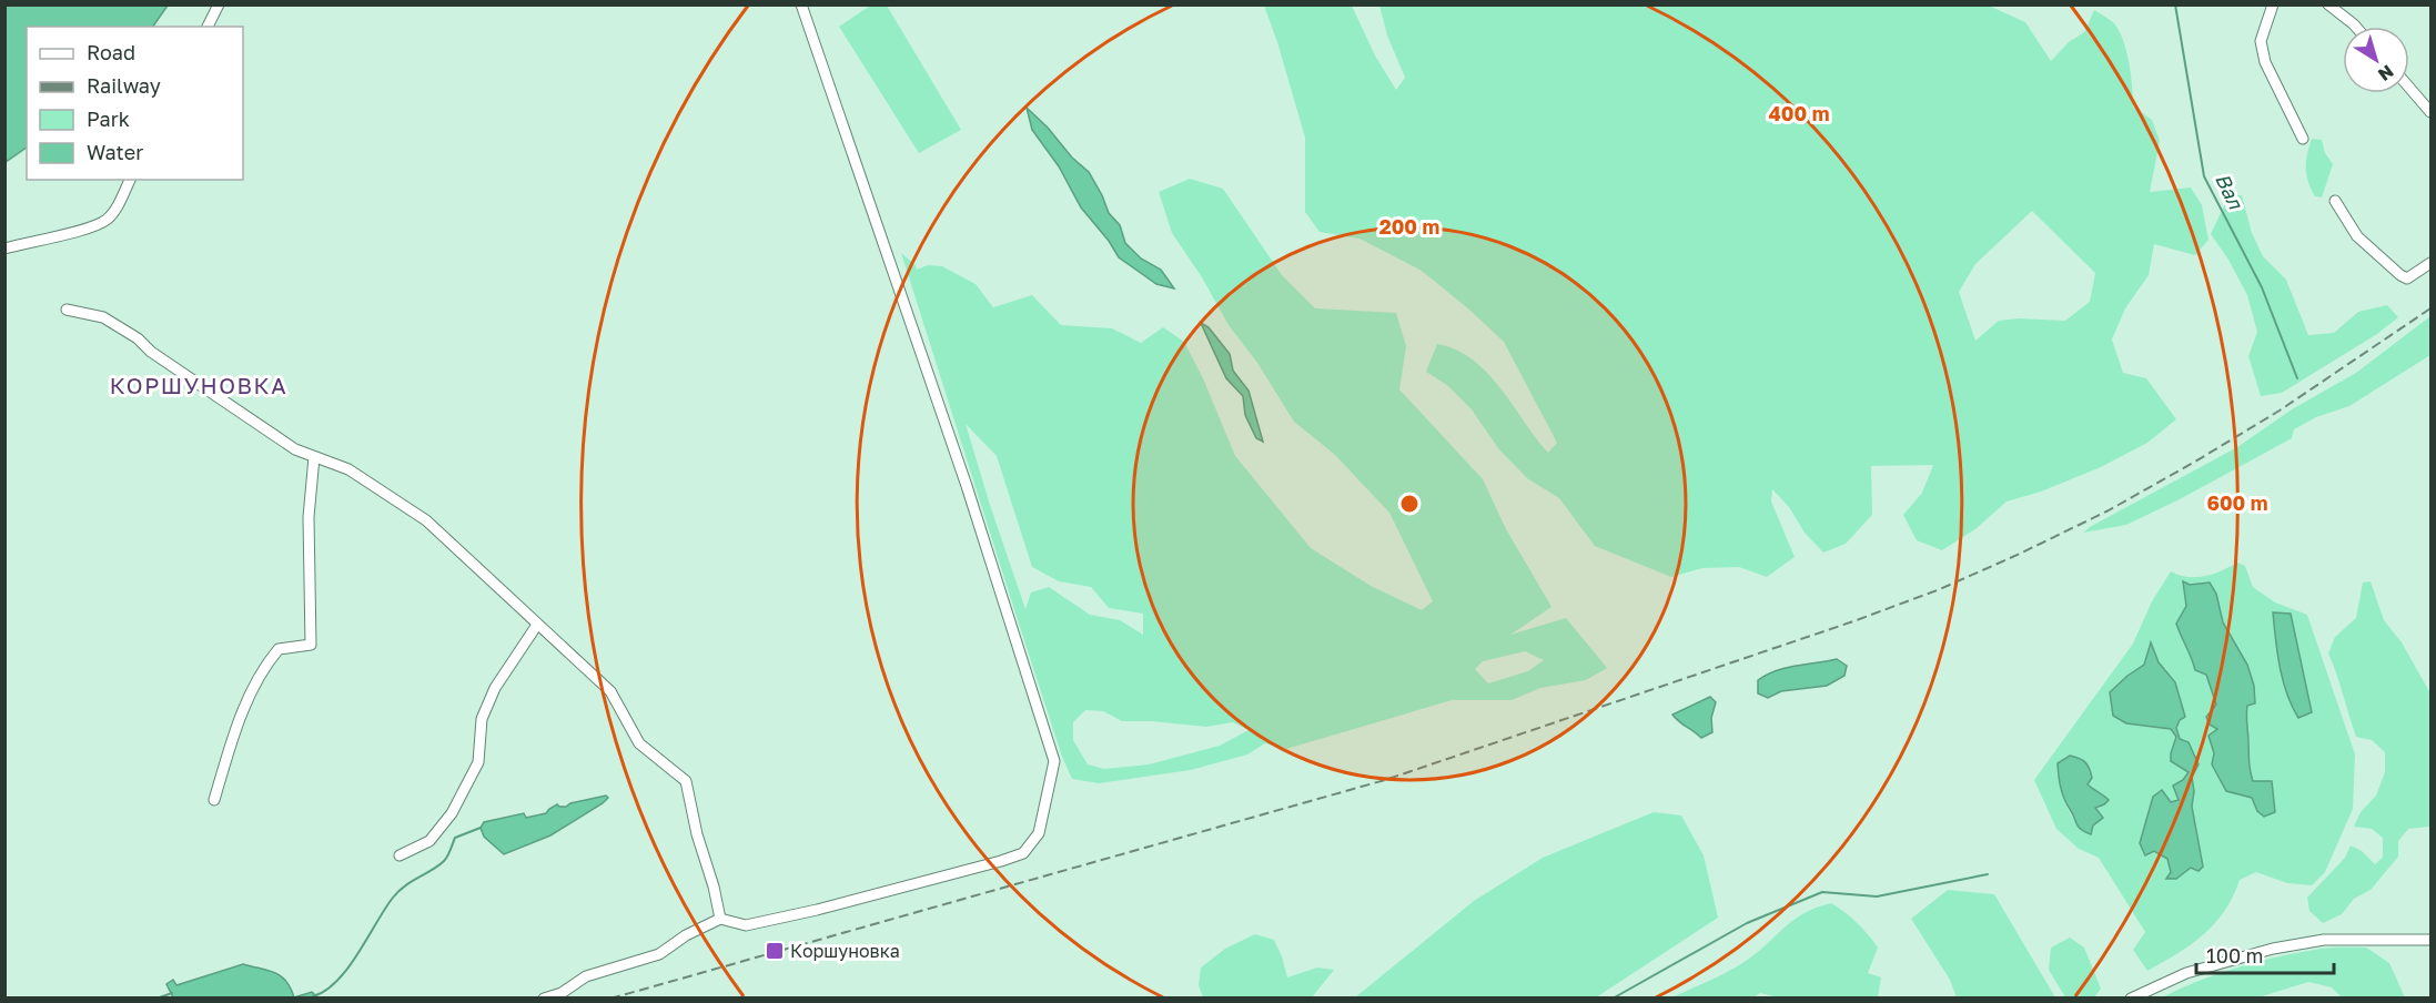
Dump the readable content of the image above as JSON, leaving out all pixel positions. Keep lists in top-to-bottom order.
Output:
{
  "districts": ["КОРШУНОВКА"],
  "water": ["Вал"],
  "places": {
    "transit": ["Коршуновка"]
  },
  "legend": [
    "Road",
    "Railway",
    "Park",
    "Water"
  ],
  "scale_bar": "100 m",
  "north": "bottom right",
  "rings": ["400 m", "200 m", "600 m"]
}
